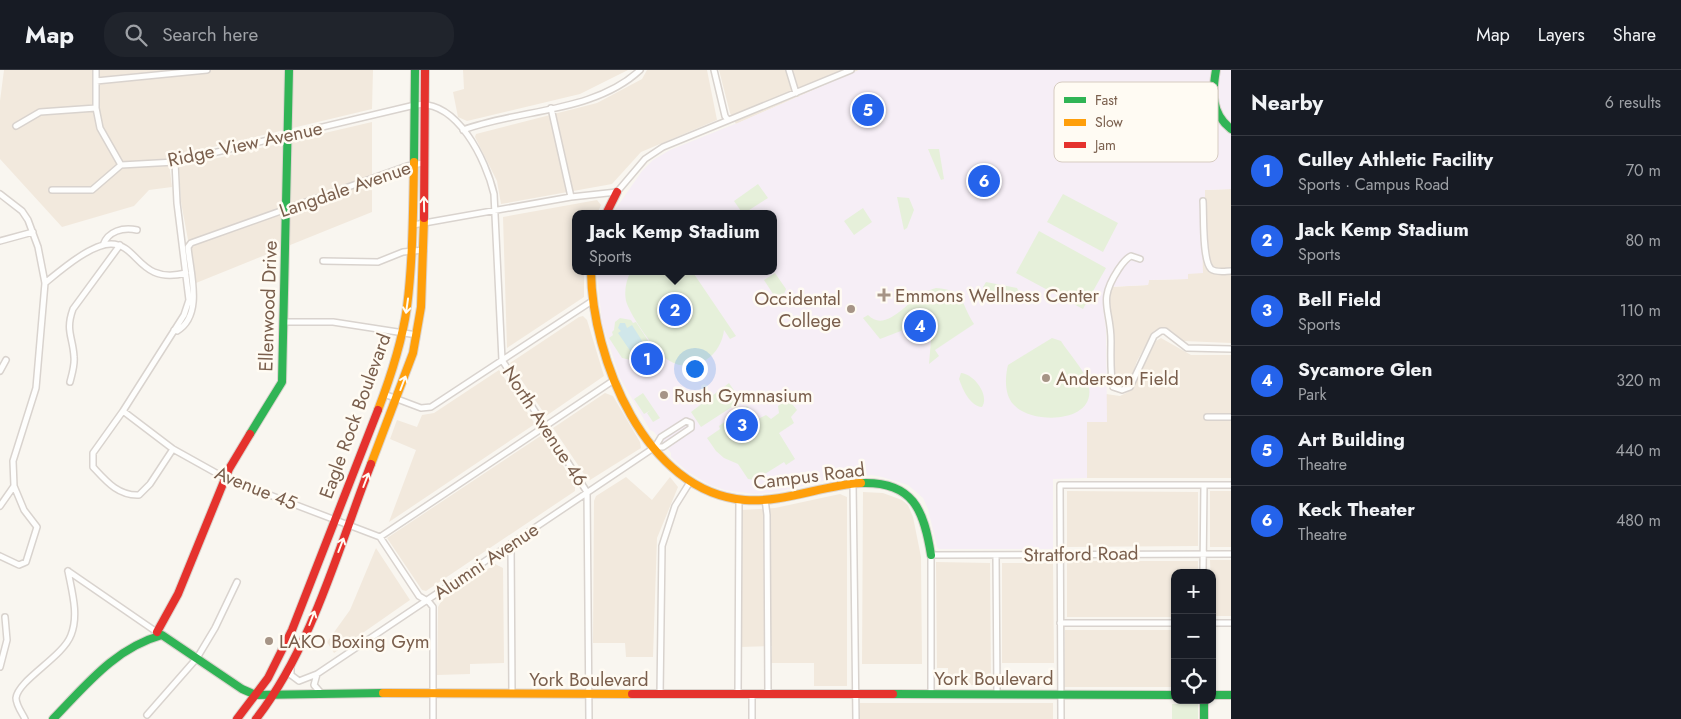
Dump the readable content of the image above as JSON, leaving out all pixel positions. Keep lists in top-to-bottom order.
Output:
{
  "streets": {
    "main road": [
      "Ellenwood Drive",
      "Eagle Rock Boulevard",
      "Campus Road",
      "York Boulevard"
    ],
    "street": [
      "Ridge View Avenue",
      "Langdale Avenue",
      "North Avenue 46",
      "Avenue 45",
      "Stratford Road",
      "Alumni Avenue"
    ]
  },
  "crossings": [
    ["Ridge View Avenue", "Ellenwood Drive"],
    ["Ridge View Avenue", "Eagle Rock Boulevard"],
    ["Ridge View Avenue", "North Avenue 46"],
    ["Langdale Avenue", "Ellenwood Drive"],
    ["Langdale Avenue", "Eagle Rock Boulevard"],
    ["Ellenwood Drive", "Avenue 45"],
    ["Eagle Rock Boulevard", "North Avenue 46"],
    ["Eagle Rock Boulevard", "Avenue 45"],
    ["Eagle Rock Boulevard", "Alumni Avenue"],
    ["Eagle Rock Boulevard", "York Boulevard"],
    ["North Avenue 46", "Alumni Avenue"],
    ["North Avenue 46", "York Boulevard"],
    ["Campus Road", "Stratford Road"],
    ["Campus Road", "Alumni Avenue"],
    ["Campus Road", "York Boulevard"]
  ],
  "places": {
    "health": ["Emmons Wellness Center"],
    "other": [
      "Occidental College",
      "Anderson Field",
      "Rush Gymnasium",
      "LAKO Boxing Gym"
    ]
  },
  "legend": ["Fast", "Slow", "Jam"],
  "page": {
    "header": "Map",
    "search": "Search here",
    "nav": ["Map", "Layers", "Share"],
    "heading": ["Nearby", "6 results"],
    "pins": [
      "5",
      "6",
      "2",
      "4",
      "1",
      "3"
    ],
    "list": [
      {
        "mark": "1",
        "name": "Culley Athletic Facility",
        "note": "Sports · Campus Road",
        "value": "70 m"
      },
      {
        "mark": "2",
        "name": "Jack Kemp Stadium",
        "note": "Sports",
        "value": "80 m"
      },
      {
        "mark": "3",
        "name": "Bell Field",
        "note": "Sports",
        "value": "110 m"
      },
      {
        "mark": "4",
        "name": "Sycamore Glen",
        "note": "Park",
        "value": "320 m"
      },
      {
        "mark": "5",
        "name": "Art Building",
        "note": "Theatre",
        "value": "440 m"
      },
      {
        "mark": "6",
        "name": "Keck Theater",
        "note": "Theatre",
        "value": "480 m"
      }
    ],
    "popup": ["Jack Kemp Stadium", "Sports"],
    "map_buttons": ["+", "−"]
  }
}
